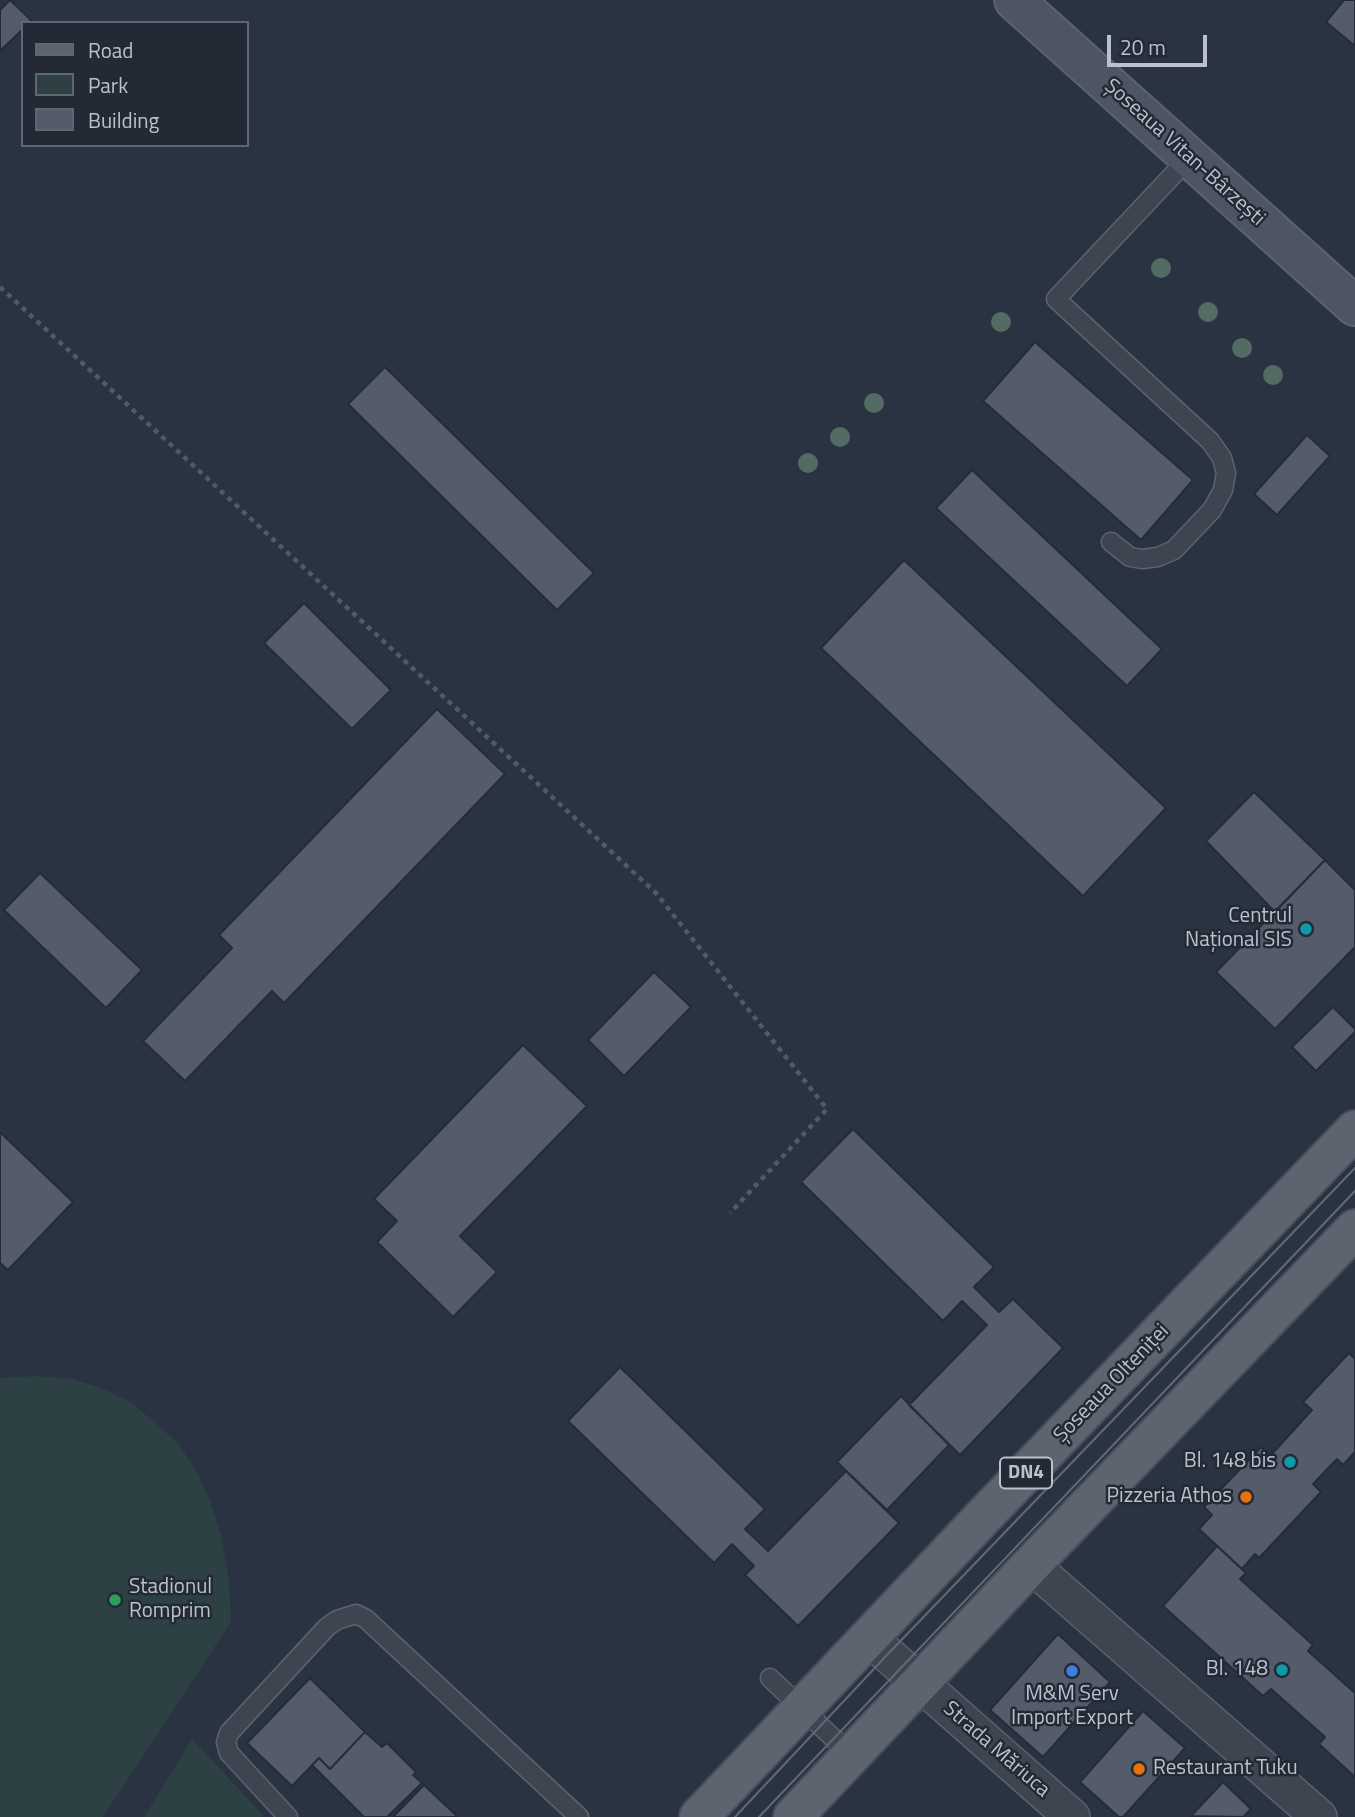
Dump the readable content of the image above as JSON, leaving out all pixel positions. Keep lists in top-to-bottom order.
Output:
{
  "streets": {
    "main road": ["Șoseaua Vitan-Bârzești", "Șoseaua Olteniței", "DN4"],
    "street": ["Strada Măriuca"]
  },
  "places": [
    "Centrul Național SIS",
    "Bl. 148 bis",
    "Pizzeria Athos",
    "Stadionul Romprim",
    "Bl. 148",
    "M&M Serv Import Export",
    "Restaurant Tuku"
  ],
  "legend": ["Road", "Park", "Building"],
  "scale_bar": "20 m"
}
